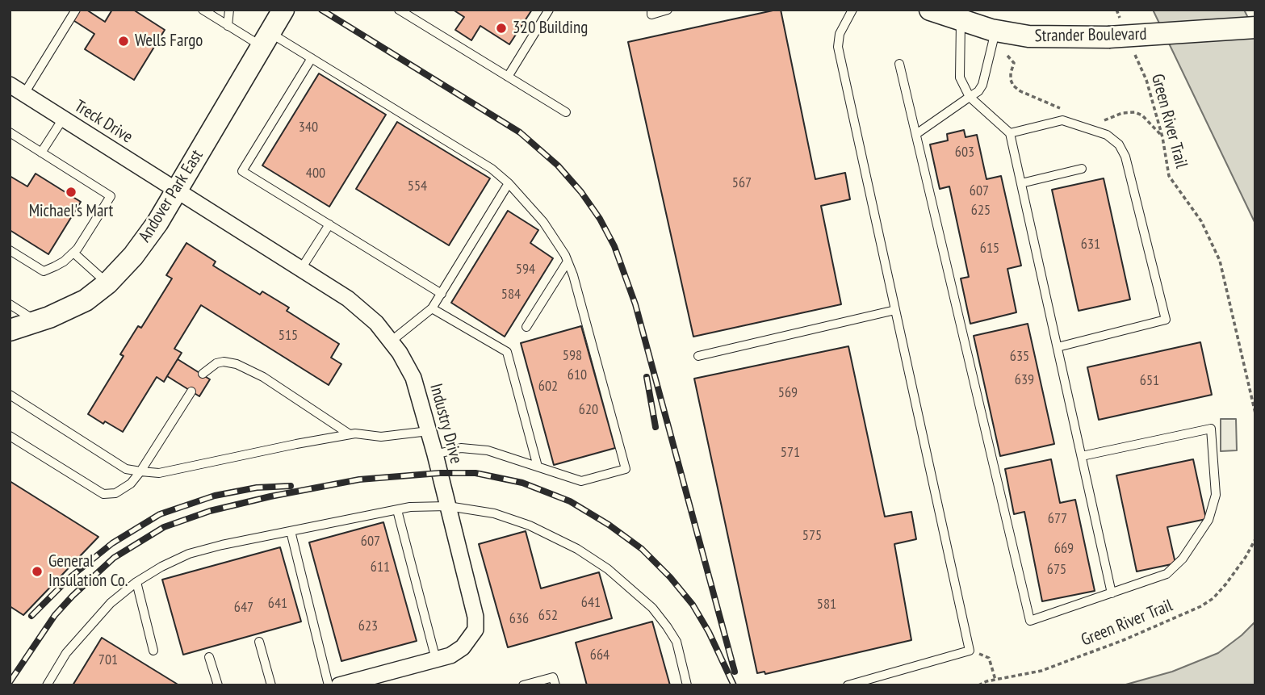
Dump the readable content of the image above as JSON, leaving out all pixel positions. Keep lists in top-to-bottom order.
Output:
{
  "streets": {
    "street": [
      "Strander Boulevard",
      "Treck Drive",
      "Andover Park East",
      "Industry Drive"
    ],
    "path": ["Green River Trail"]
  },
  "crossings": [
    ["Treck Drive", "Andover Park East"],
    ["Treck Drive", "Industry Drive"],
    ["Andover Park East", "Industry Drive"]
  ],
  "places": [
    "320 Building",
    "Wells Fargo",
    "Michael's Mart",
    "General Insulation Co."
  ],
  "house_numbers": [
    "340",
    "603",
    "400",
    "567",
    "554",
    "607",
    "625",
    "631",
    "615",
    "594",
    "584",
    "515",
    "598",
    "635",
    "610",
    "639",
    "651",
    "602",
    "569",
    "620",
    "571",
    "677",
    "575",
    "607",
    "669",
    "611",
    "675",
    "641",
    "641",
    "581",
    "647",
    "652",
    "636",
    "623",
    "664",
    "701"
  ]
}
